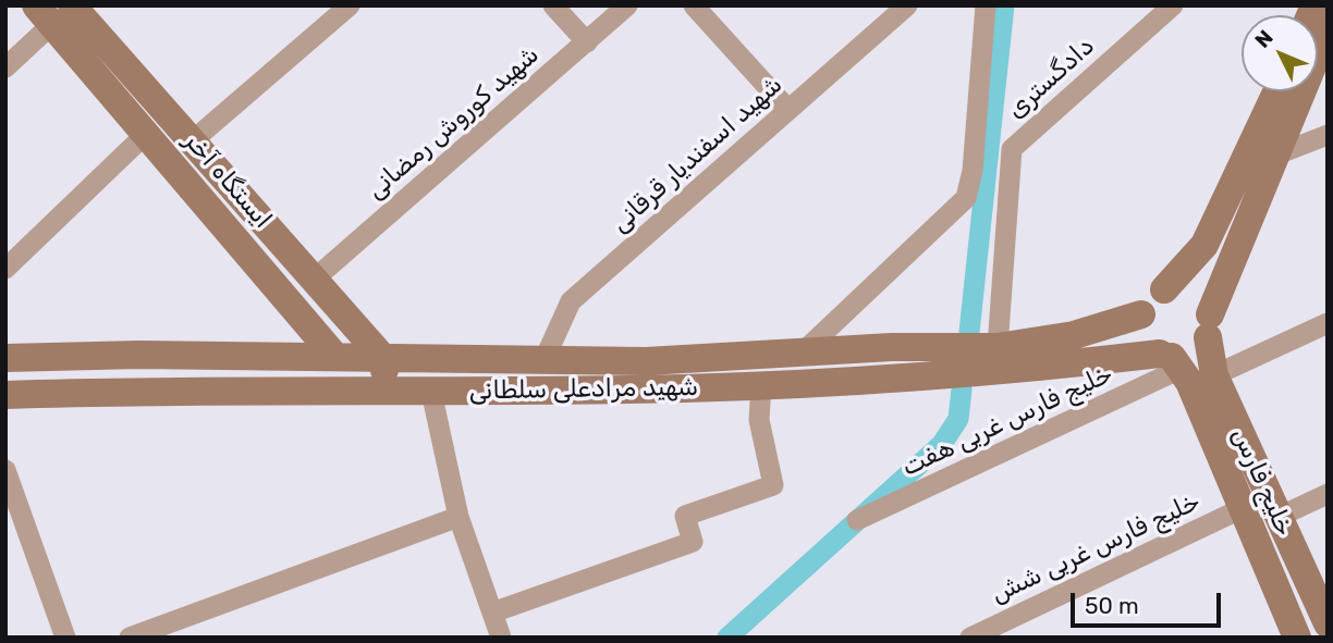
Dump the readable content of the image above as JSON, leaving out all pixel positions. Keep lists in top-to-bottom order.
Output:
{
  "streets": {
    "street": [
      "دادگستری",
      "شهید کوروش رمضانی",
      "شهید اسفندیار قرقانی",
      "ایستگاه آخر",
      "شهید مرادعلی سلطانی",
      "خلیج فارس غربی هفت",
      "خلیج فارس",
      "خلیج فارس غربی شش"
    ]
  },
  "crossings": [
    ["دادگستری", "شهید مرادعلی سلطانی"],
    ["شهید کوروش رمضانی", "ایستگاه آخر"],
    ["شهید اسفندیار قرقانی", "شهید مرادعلی سلطانی"],
    ["ایستگاه آخر", "شهید مرادعلی سلطانی"],
    ["شهید مرادعلی سلطانی", "خلیج فارس غربی هفت"],
    ["شهید مرادعلی سلطانی", "خلیج فارس"],
    ["خلیج فارس غربی هفت", "خلیج فارس"],
    ["خلیج فارس", "خلیج فارس غربی شش"]
  ],
  "scale_bar": "50 m",
  "north": "top left"
}
